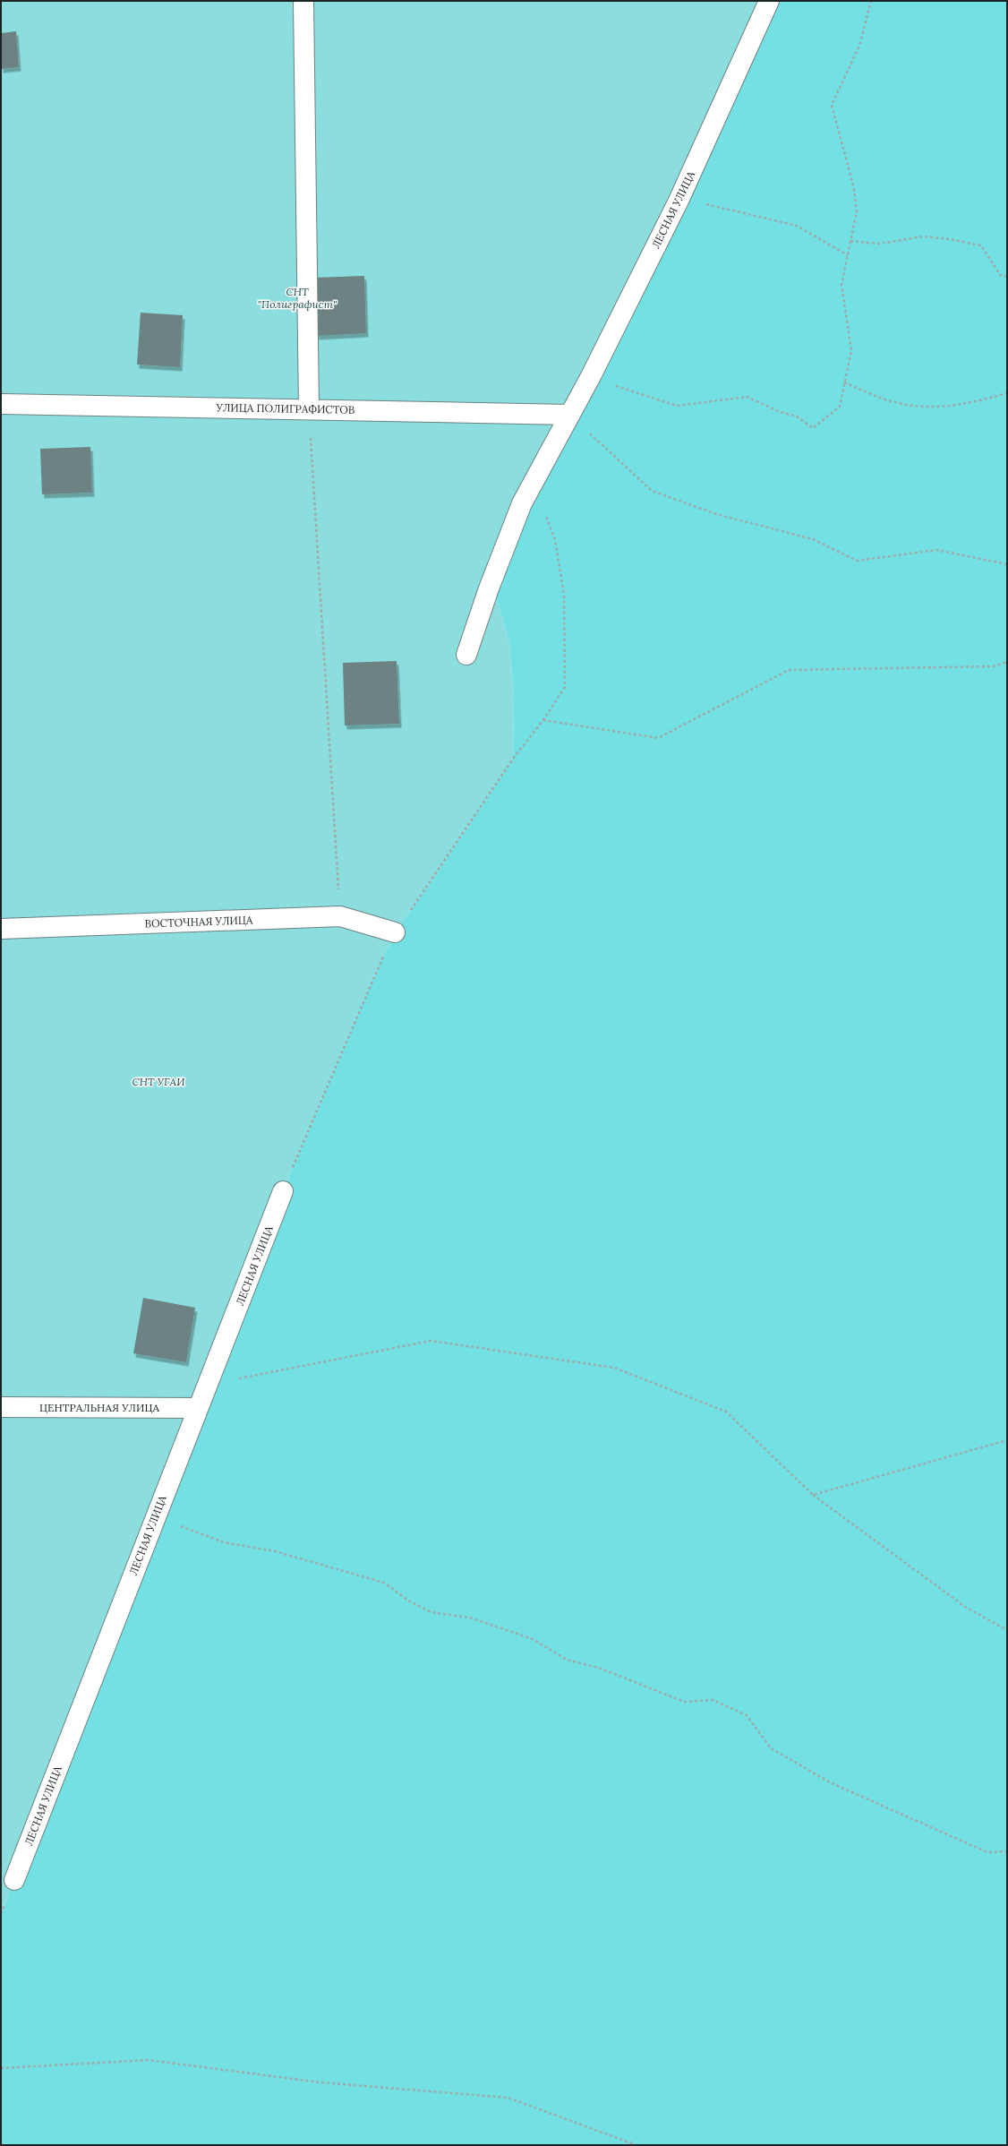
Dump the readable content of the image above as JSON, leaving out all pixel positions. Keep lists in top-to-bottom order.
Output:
{
  "streets": {
    "street": [
      "ЛЕСНАЯ УЛИЦА",
      "УЛИЦА ПОЛИГРАФИСТОВ",
      "ВОСТОЧНАЯ УЛИЦА",
      "ЦЕНТРАЛЬНАЯ УЛИЦА"
    ]
  },
  "crossings": [
    ["ЛЕСНАЯ УЛИЦА", "УЛИЦА ПОЛИГРАФИСТОВ"],
    ["ЛЕСНАЯ УЛИЦА", "ЦЕНТРАЛЬНАЯ УЛИЦА"]
  ],
  "parks": ["СНТ \"Полиграфист\"", "СНТ УГАИ"]
}
